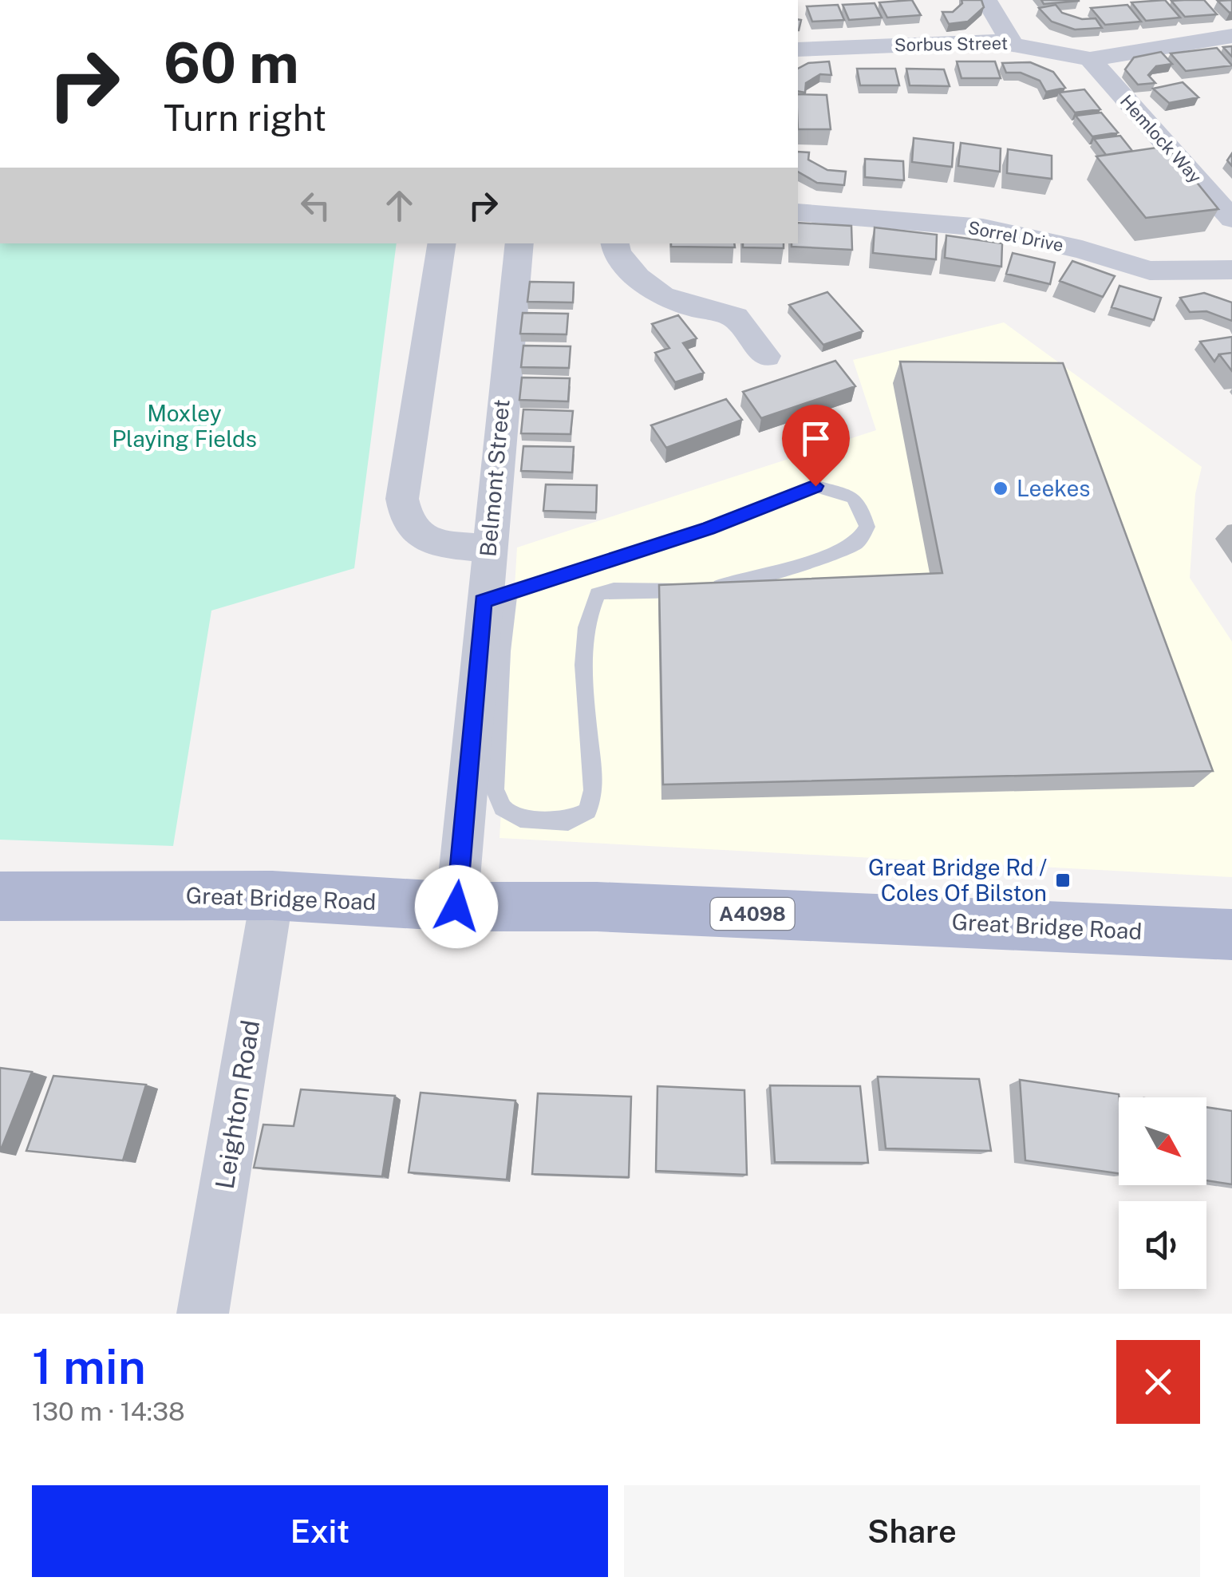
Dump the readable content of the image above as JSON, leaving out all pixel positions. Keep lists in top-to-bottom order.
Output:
{
  "streets": {
    "main road": ["Great Bridge Road", "A4098"],
    "street": [
      "Sorbus Street",
      "Hemlock Way",
      "Sorrel Drive",
      "Belmont Street",
      "Leighton Road"
    ]
  },
  "crossings": [
    ["Sorbus Street", "Hemlock Way"],
    ["Belmont Street", "Great Bridge Road"],
    ["Great Bridge Road", "Leighton Road"]
  ],
  "parks": ["Moxley Playing Fields"],
  "places": {
    "other": ["Leekes"],
    "transit": ["Great Bridge Rd / Coles Of Bilston"]
  },
  "north": "bottom right",
  "page": {
    "turn": ["60 m", "Turn right"],
    "heading": ["1 min", "130 m · 14:38"],
    "buttons": ["Exit", "Share"]
  }
}
